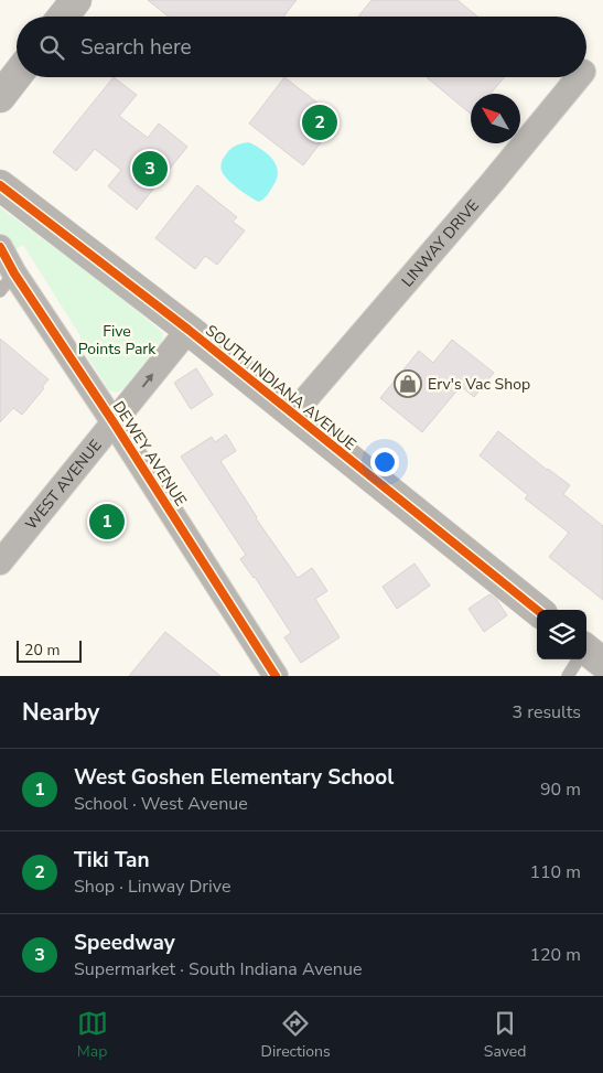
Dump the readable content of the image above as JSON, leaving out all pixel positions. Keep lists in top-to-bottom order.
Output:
{
  "streets": {
    "street": [
      "LINWAY DRIVE",
      "SOUTH INDIANA AVENUE",
      "DEWEY AVENUE",
      "WEST AVENUE"
    ]
  },
  "crossings": [
    ["LINWAY DRIVE", "SOUTH INDIANA AVENUE"],
    ["SOUTH INDIANA AVENUE", "WEST AVENUE"],
    ["DEWEY AVENUE", "WEST AVENUE"]
  ],
  "one_way": ["WEST AVENUE"],
  "parks": ["Five Points Park"],
  "places": {
    "shop": ["Erv's Vac Shop"]
  },
  "scale_bar": "20 m",
  "north": "top left",
  "page": {
    "search": "Search here",
    "pins": ["2", "3", "1"],
    "scale": "20 m",
    "heading": ["Nearby", "3 results"],
    "list": [
      {
        "mark": "1",
        "name": "West Goshen Elementary School",
        "note": "School · West Avenue",
        "value": "90 m"
      },
      {
        "mark": "2",
        "name": "Tiki Tan",
        "note": "Shop · Linway Drive",
        "value": "110 m"
      },
      {
        "mark": "3",
        "name": "Speedway",
        "note": "Supermarket · South Indiana Avenue",
        "value": "120 m"
      }
    ],
    "nav": ["Map", "Directions", "Saved"]
  }
}
